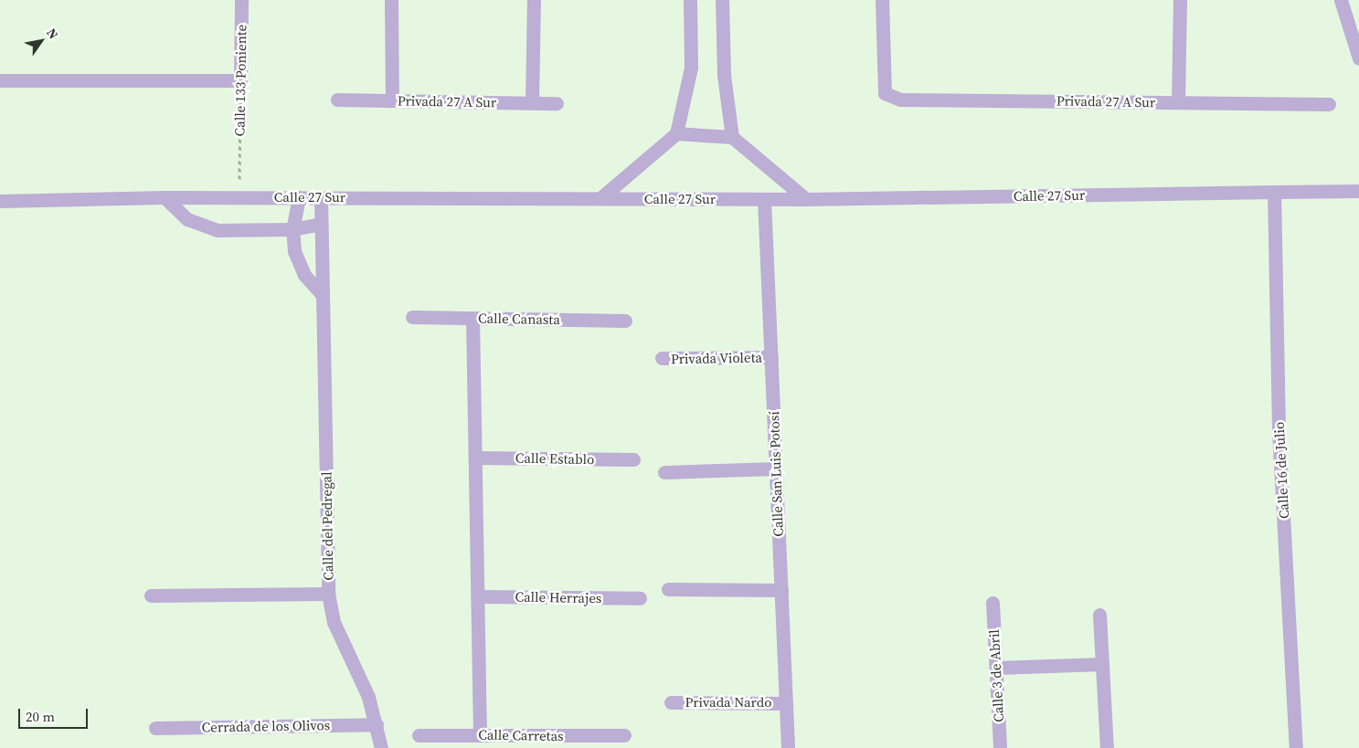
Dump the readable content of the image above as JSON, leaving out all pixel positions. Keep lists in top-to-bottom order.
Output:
{
  "streets": {
    "street": [
      "Calle 133 Poniente",
      "Privada 27 A Sur",
      "Calle 27 Sur",
      "Calle Canasta",
      "Privada Violeta",
      "Calle Establo",
      "Calle 16 de Julio",
      "Calle San Luis Potosí",
      "Calle del Pedregal",
      "Calle Herrajes",
      "Calle 3 de Abril",
      "Privada Nardo",
      "Cerrada de los Olivos",
      "Calle Carretas"
    ]
  },
  "crossings": [
    ["Calle 27 Sur", "Calle 16 de Julio"],
    ["Calle 27 Sur", "Calle San Luis Potosí"],
    ["Calle 27 Sur", "Calle del Pedregal"],
    ["Privada Violeta", "Calle San Luis Potosí"],
    ["Calle San Luis Potosí", "Privada Nardo"],
    ["Calle del Pedregal", "Cerrada de los Olivos"]
  ],
  "scale_bar": "20 m",
  "north": "top right"
}
